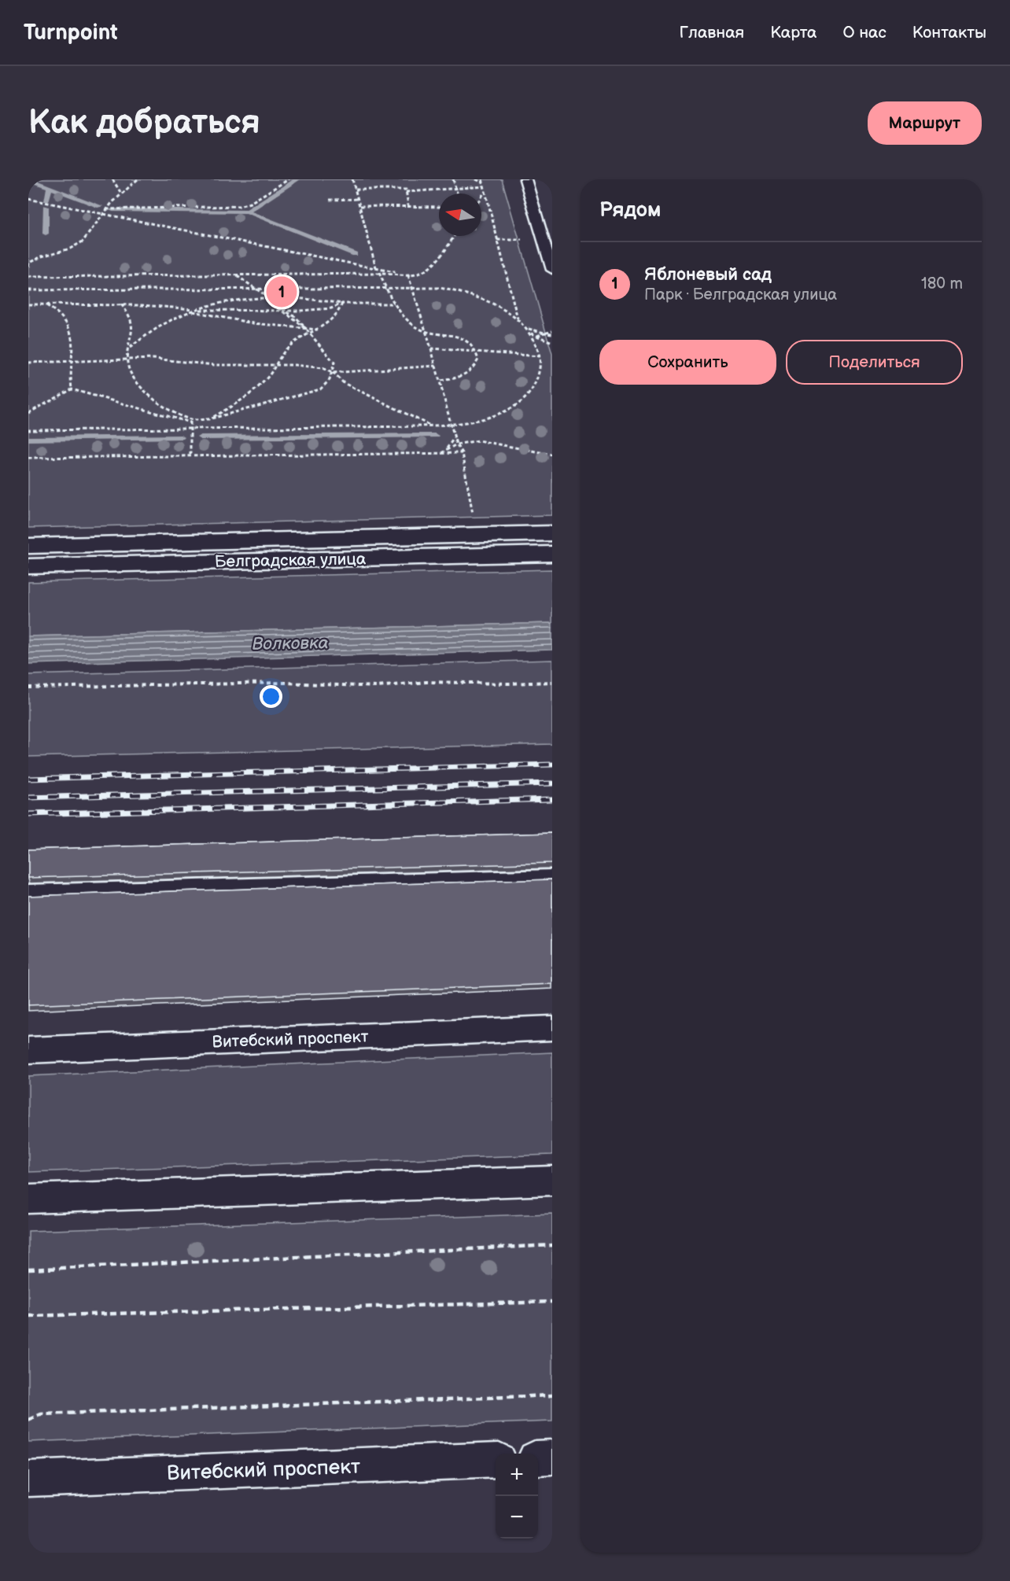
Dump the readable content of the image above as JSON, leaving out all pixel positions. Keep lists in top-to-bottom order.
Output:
{
  "streets": {
    "street": ["Белградская улица", "Витебский проспект"]
  },
  "water": ["Волковка"],
  "north": "left",
  "page": {
    "header": "Turnpoint",
    "nav": [
      "Главная",
      "Карта",
      "О нас",
      "Контакты"
    ],
    "buttons": [
      "Маршрут",
      ["Сохранить", "Поделиться"]
    ],
    "title": "Как добраться",
    "heading": "Рядом",
    "list": [
      {
        "mark": "1",
        "name": "Яблоневый сад",
        "note": "Парк · Белградская улица",
        "value": "180 m"
      }
    ],
    "pins": "1",
    "map_buttons": ["+", "−"]
  }
}
